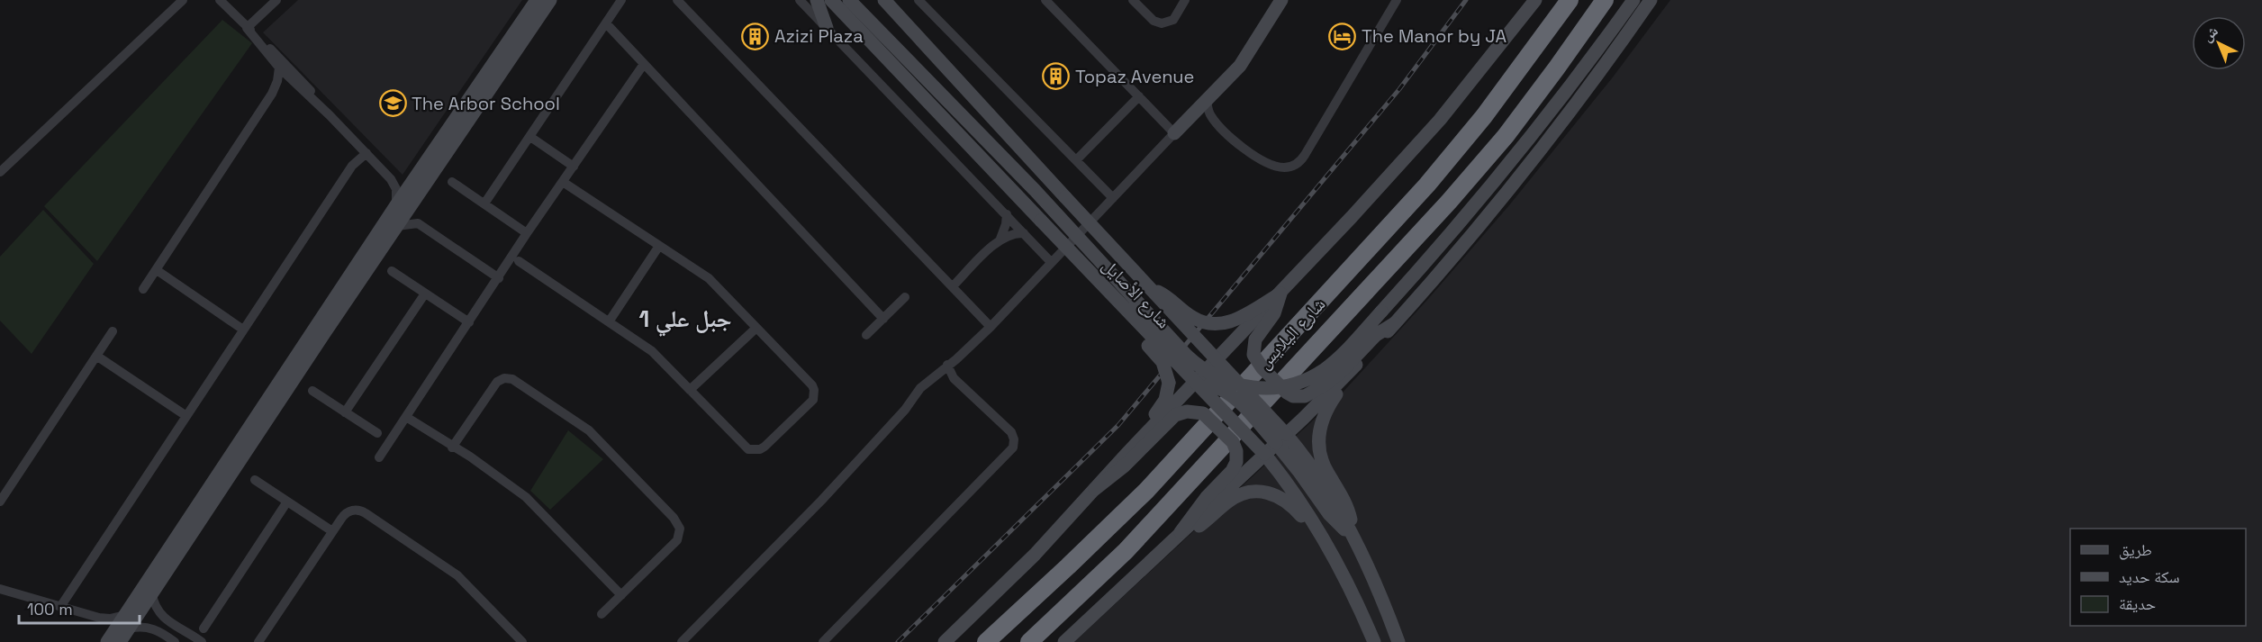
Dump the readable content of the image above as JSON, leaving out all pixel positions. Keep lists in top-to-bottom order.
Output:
{
  "streets": {
    "highway": ["شارع اليلايس"],
    "main road": ["شارع الأصايل"]
  },
  "districts": ["جبل علي 1"],
  "places": {
    "building": ["Azizi Plaza", "Topaz Avenue"],
    "hotel": ["The Manor by JA"],
    "school or university": ["The Arbor School"]
  },
  "legend": ["طريق", "سكة حديد", "حديقة"],
  "scale_bar": "100 m",
  "north": "top left"
}
